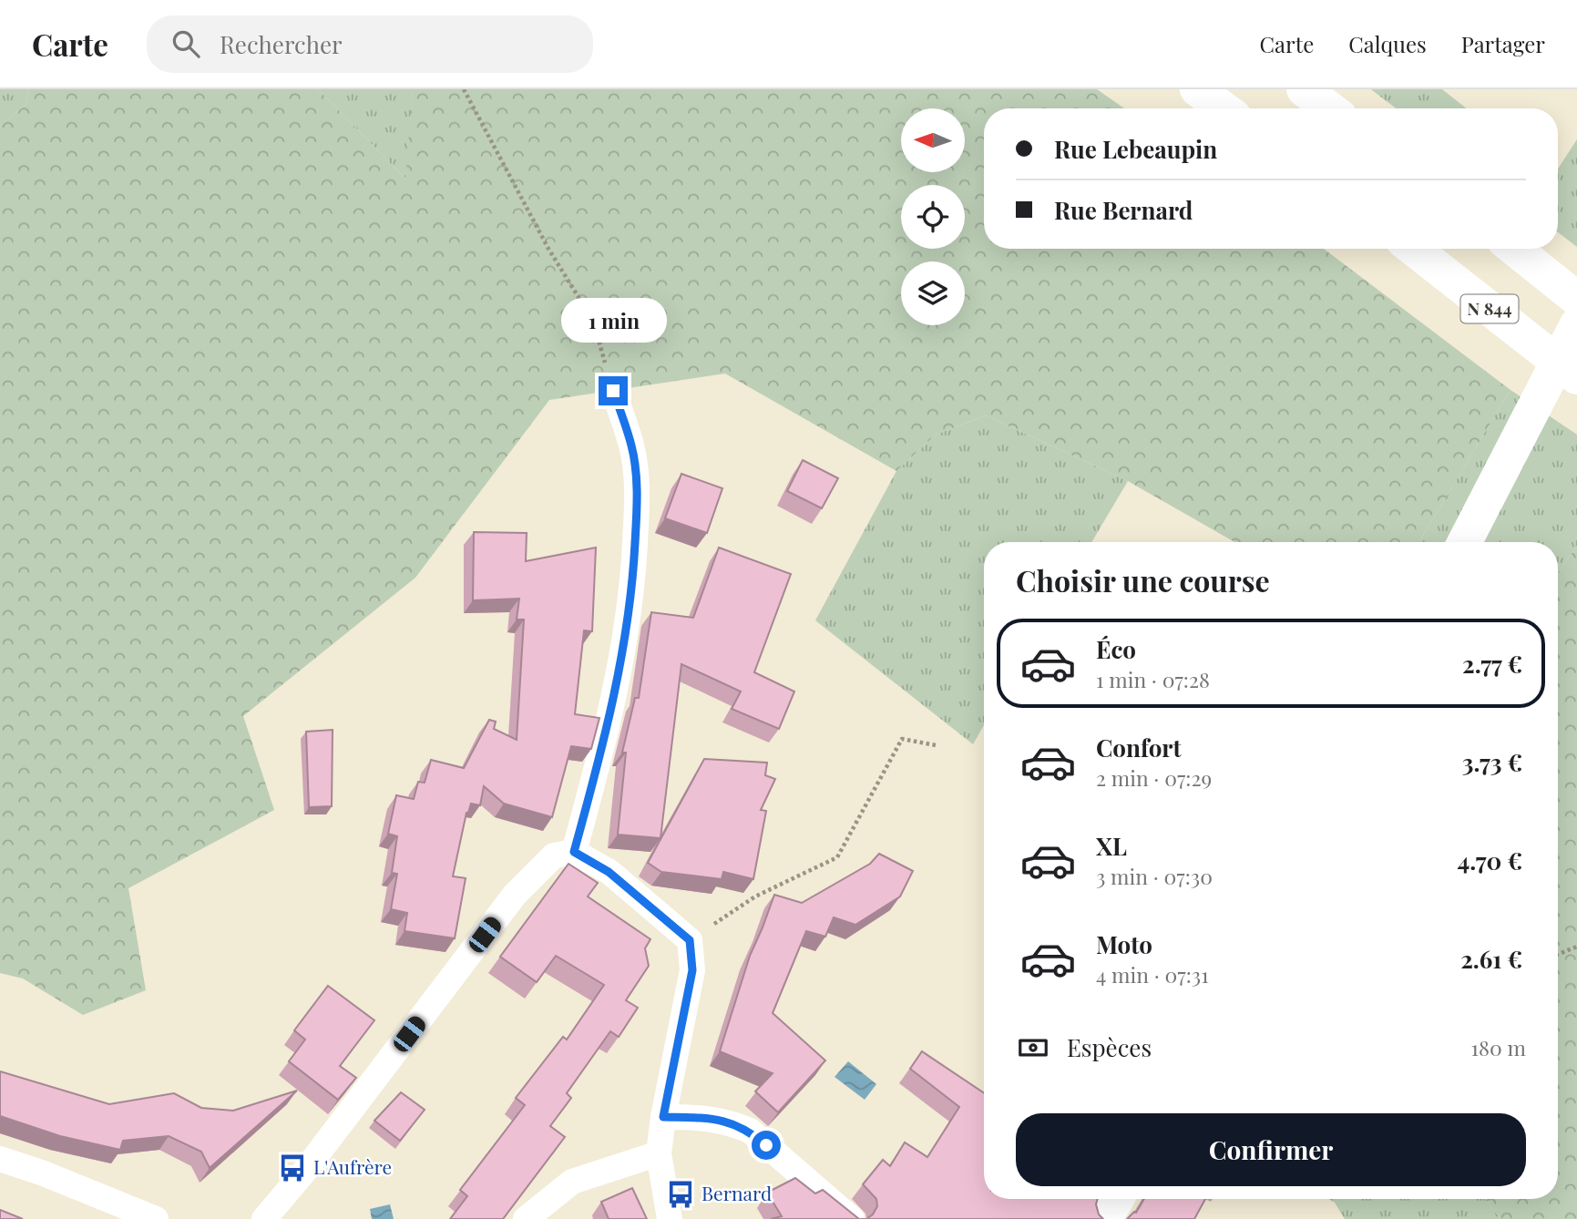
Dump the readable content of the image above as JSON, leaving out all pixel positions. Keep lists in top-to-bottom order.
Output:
{
  "streets": {
    "main road": ["N 844"]
  },
  "places": {
    "bus stop": ["L'Aufrère", "Bernard"]
  },
  "north": "left",
  "page": {
    "header": "Carte",
    "search": "Rechercher",
    "nav": ["Carte", "Calques", "Partager"],
    "banner": ["Rue Lebeaupin", "Rue Bernard"],
    "bubble": "1 min",
    "heading": "Choisir une course",
    "list": [
      {
        "name": "Éco",
        "note": "1 min · 07:28",
        "value": "2.77 €"
      },
      {
        "name": "Confort",
        "note": "2 min · 07:29",
        "value": "3.73 €"
      },
      {
        "name": "XL",
        "note": "3 min · 07:30",
        "value": "4.70 €"
      },
      {
        "name": "Moto",
        "note": "4 min · 07:31",
        "value": "2.61 €"
      }
    ],
    "pay": ["Espèces", "180 m"],
    "buttons": "Confirmer"
  }
}
